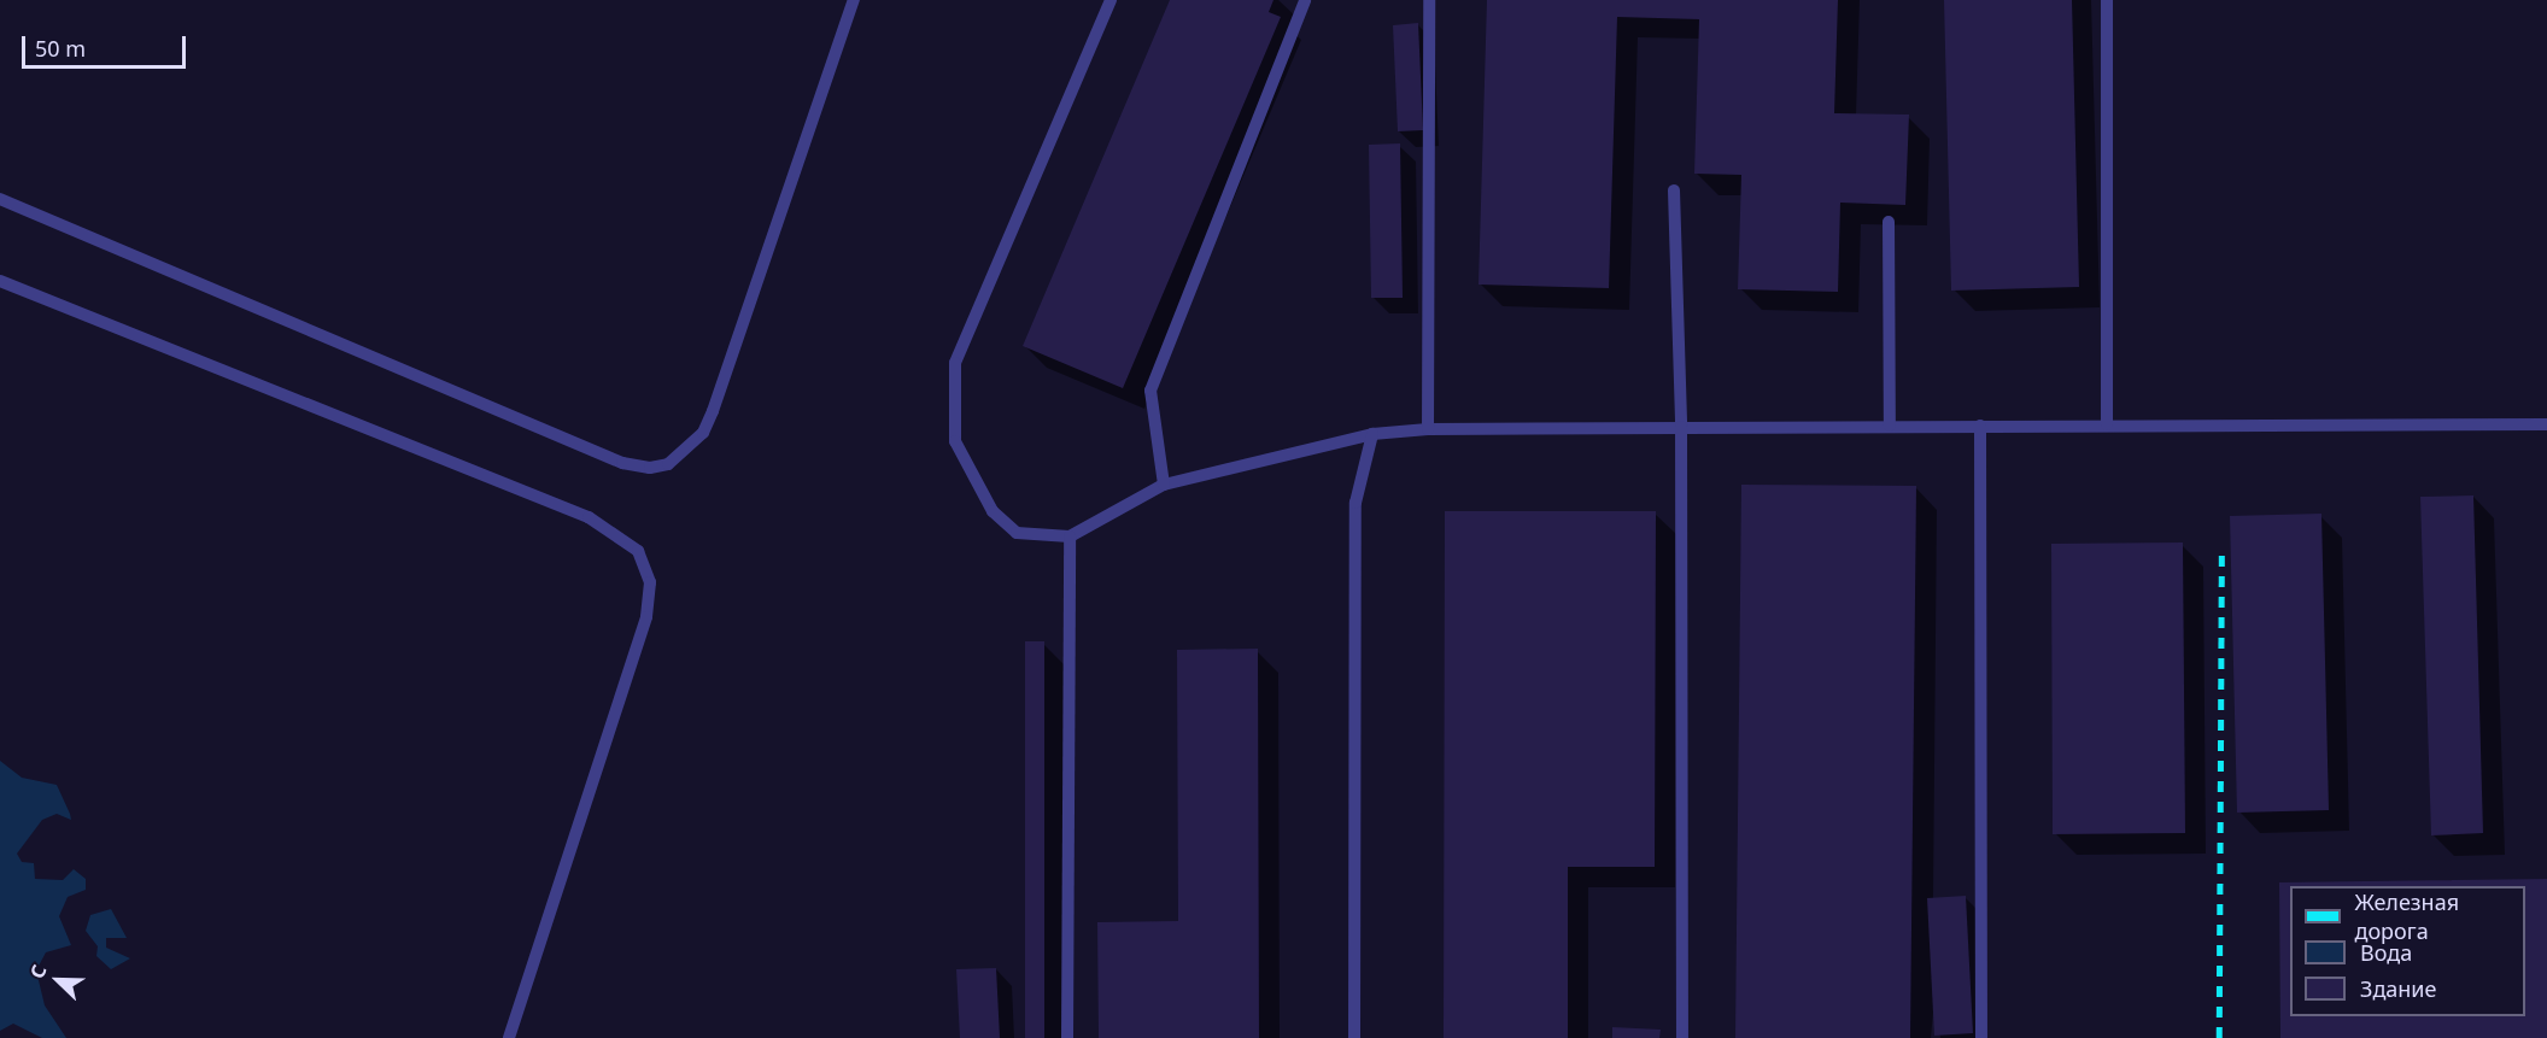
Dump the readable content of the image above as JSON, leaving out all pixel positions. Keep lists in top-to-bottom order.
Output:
{
  "legend": ["Железная дорога", "Вода", "Здание"],
  "scale_bar": "50 m",
  "north": "top left"
}
